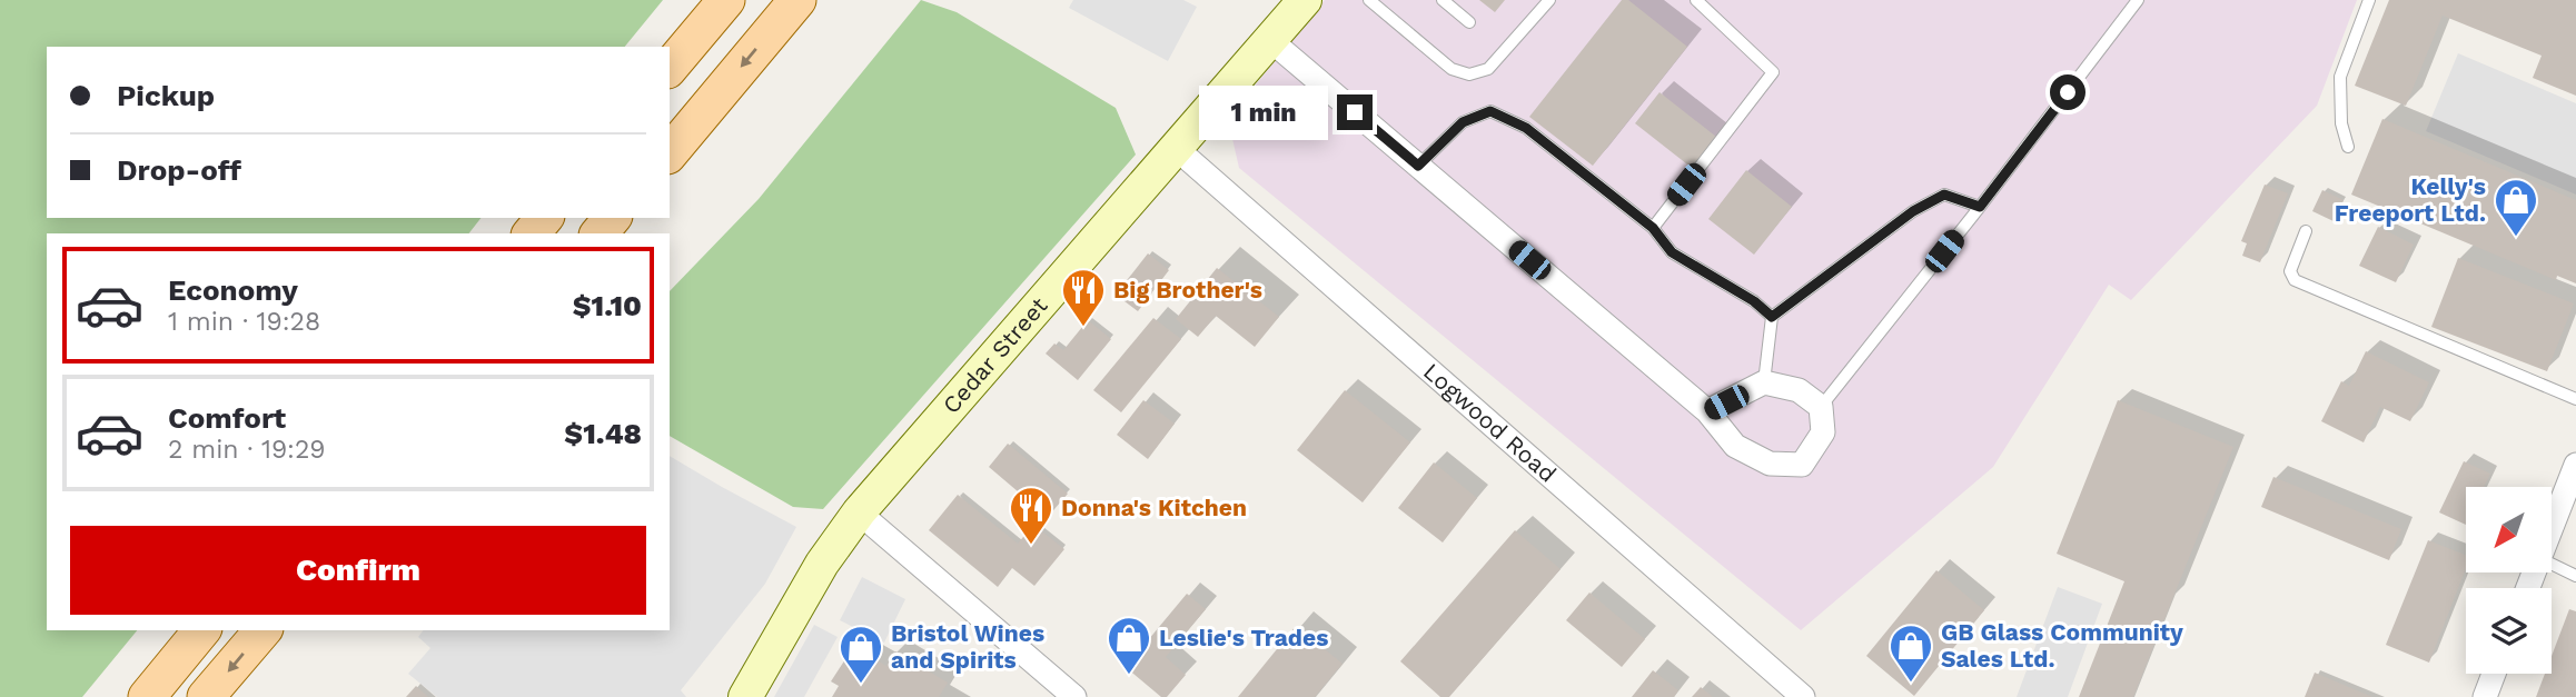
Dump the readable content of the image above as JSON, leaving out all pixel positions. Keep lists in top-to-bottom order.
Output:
{
  "streets": {
    "main road": ["Cedar Street"],
    "street": ["Logwood Road"]
  },
  "crossings": [
    ["Cedar Street", "Logwood Road"]
  ],
  "places": {
    "shop": [
      "Kelly's Freeport Ltd.",
      "Leslie's Trades",
      "GB Glass Community Sales Ltd.",
      "Bristol Wines and Spirits"
    ],
    "restaurant": ["Big Brother's", "Donna's Kitchen"]
  },
  "north": "bottom left",
  "page": {
    "banner": ["Pickup", "Drop-off"],
    "bubble": "1 min",
    "list": [
      {
        "name": "Economy",
        "note": "1 min · 19:28",
        "value": "$1.10"
      },
      {
        "name": "Comfort",
        "note": "2 min · 19:29",
        "value": "$1.48"
      }
    ],
    "buttons": "Confirm"
  }
}
